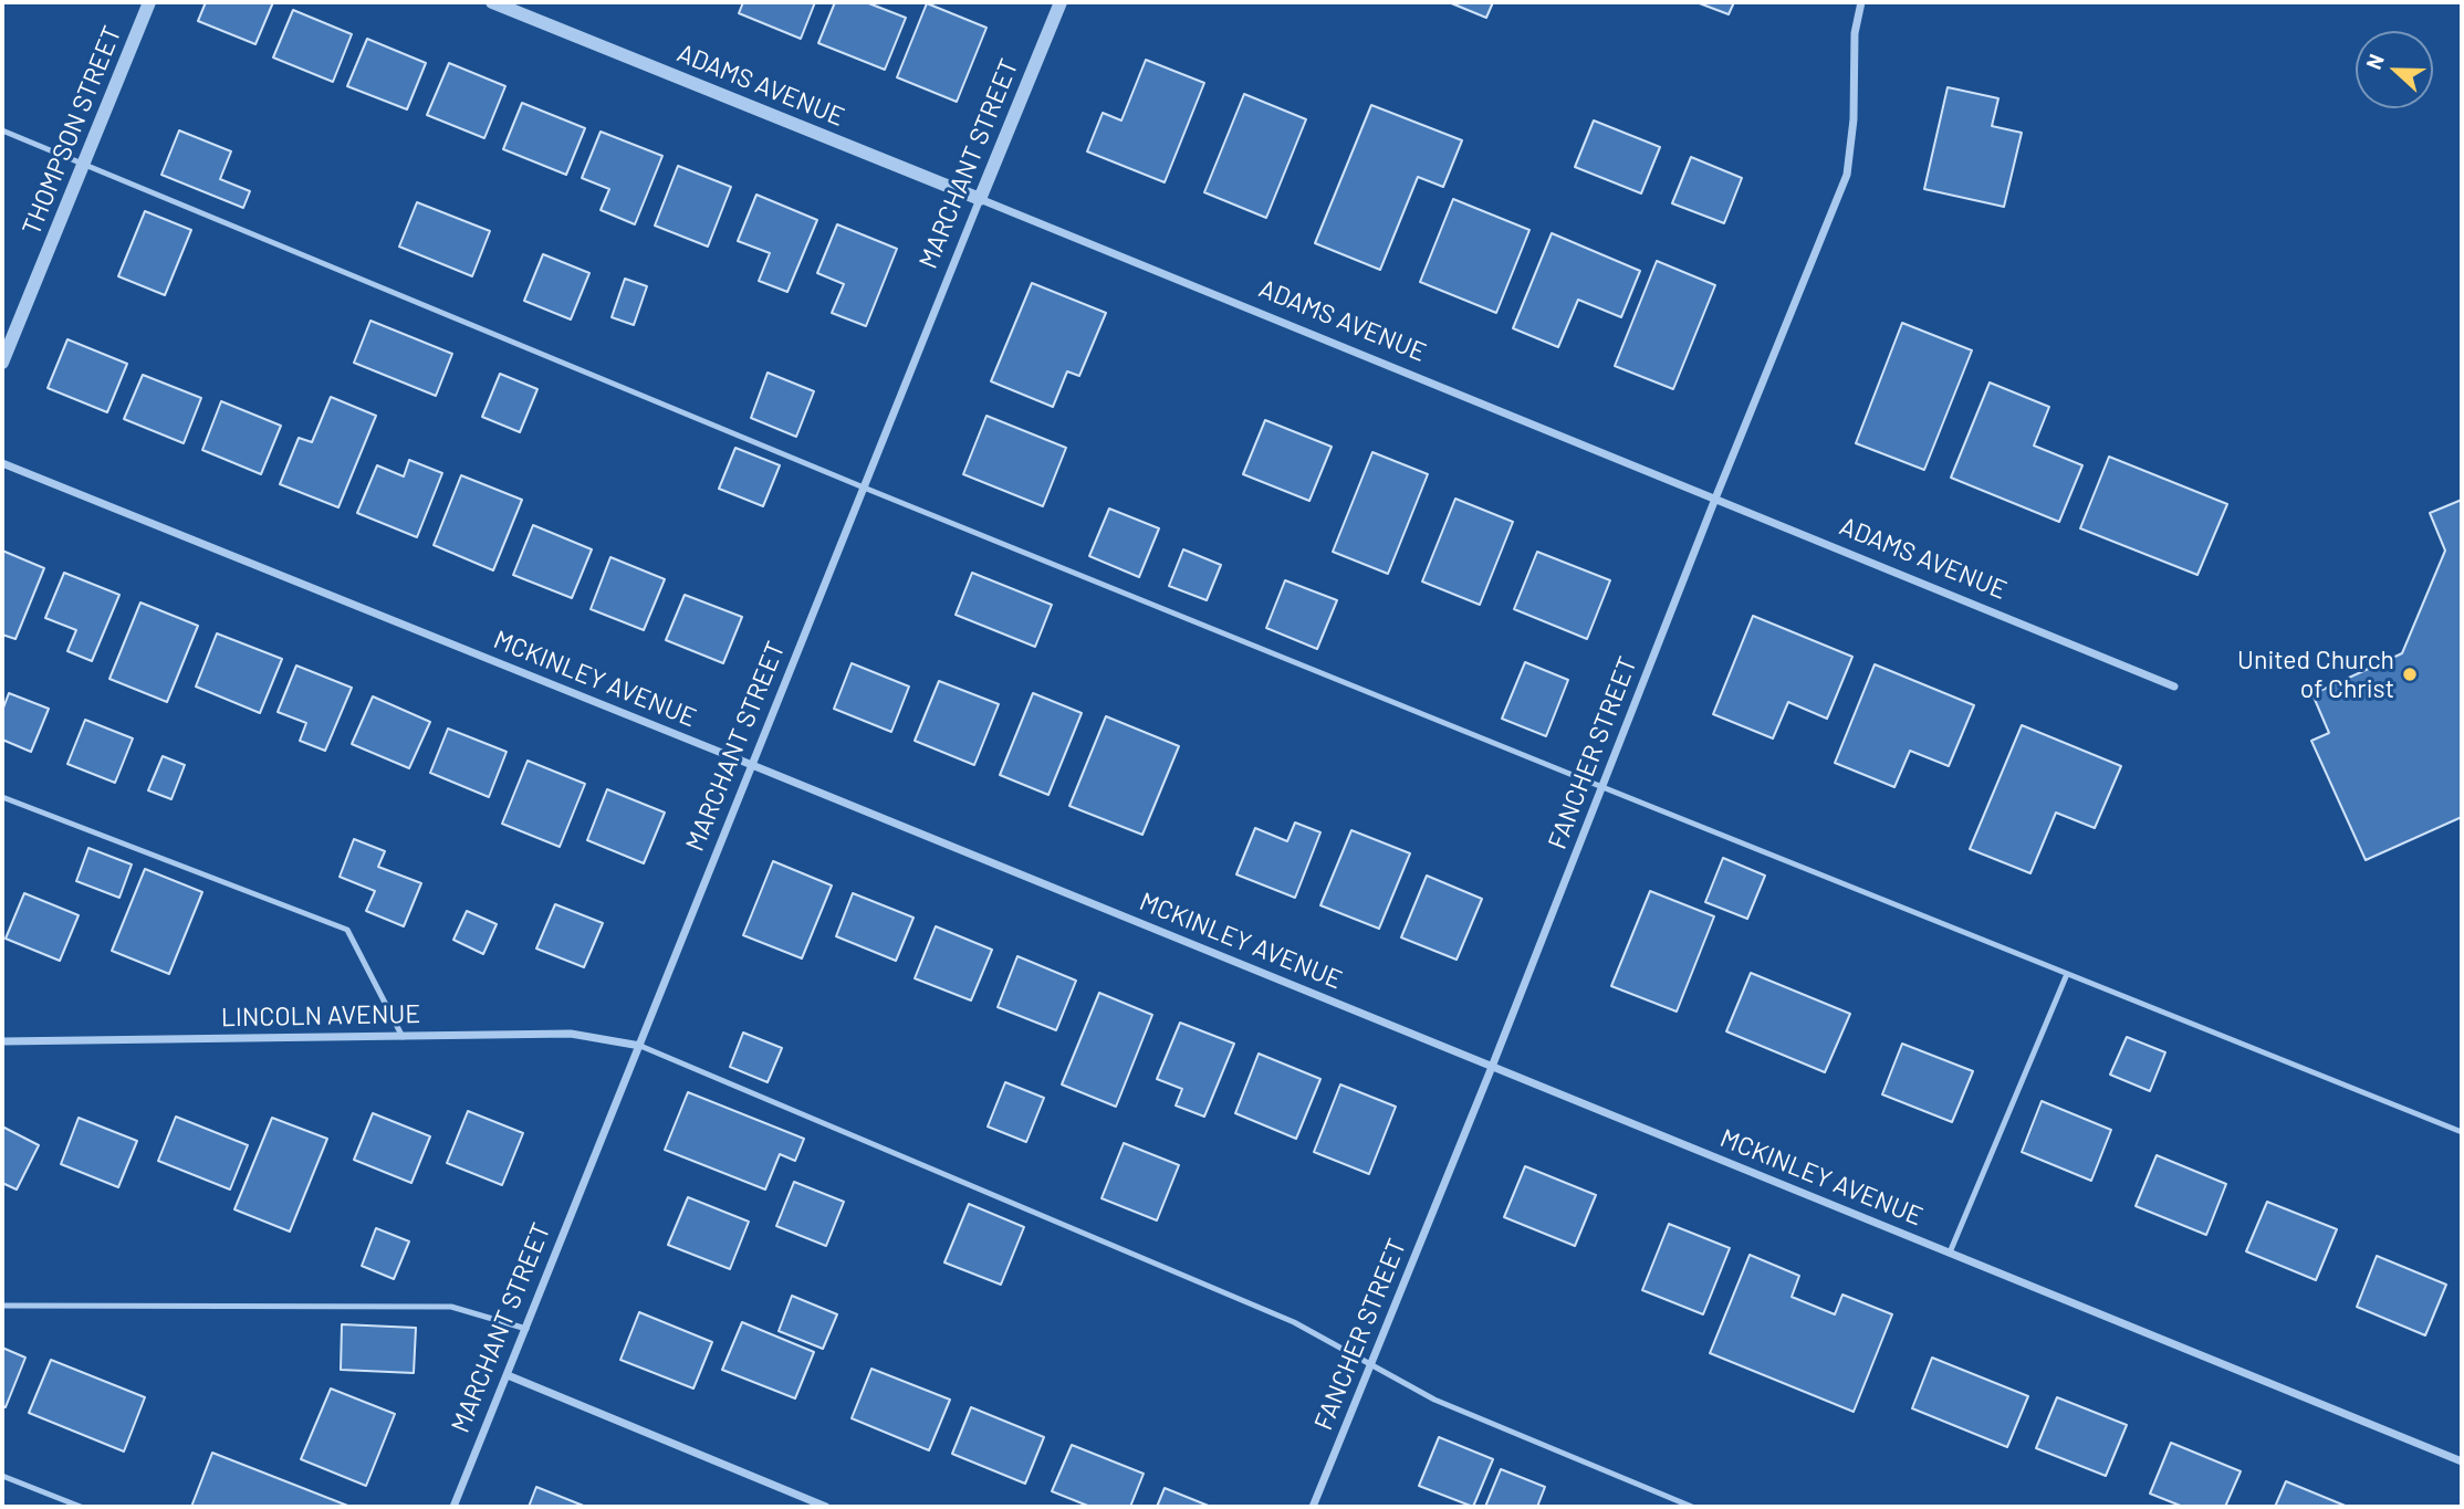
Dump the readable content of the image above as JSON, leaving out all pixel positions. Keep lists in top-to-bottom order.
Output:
{
  "streets": {
    "street": [
      "ADAMS AVENUE",
      "THOMPSON STREET",
      "MARCHANT STREET",
      "MCKINLEY AVENUE",
      "FANCHER STREET",
      "LINCOLN AVENUE"
    ]
  },
  "crossings": [
    ["ADAMS AVENUE", "MARCHANT STREET"],
    ["ADAMS AVENUE", "FANCHER STREET"],
    ["MARCHANT STREET", "MCKINLEY AVENUE"],
    ["MARCHANT STREET", "LINCOLN AVENUE"],
    ["MCKINLEY AVENUE", "FANCHER STREET"]
  ],
  "places": ["United Church of Christ"],
  "north": "left"
}
